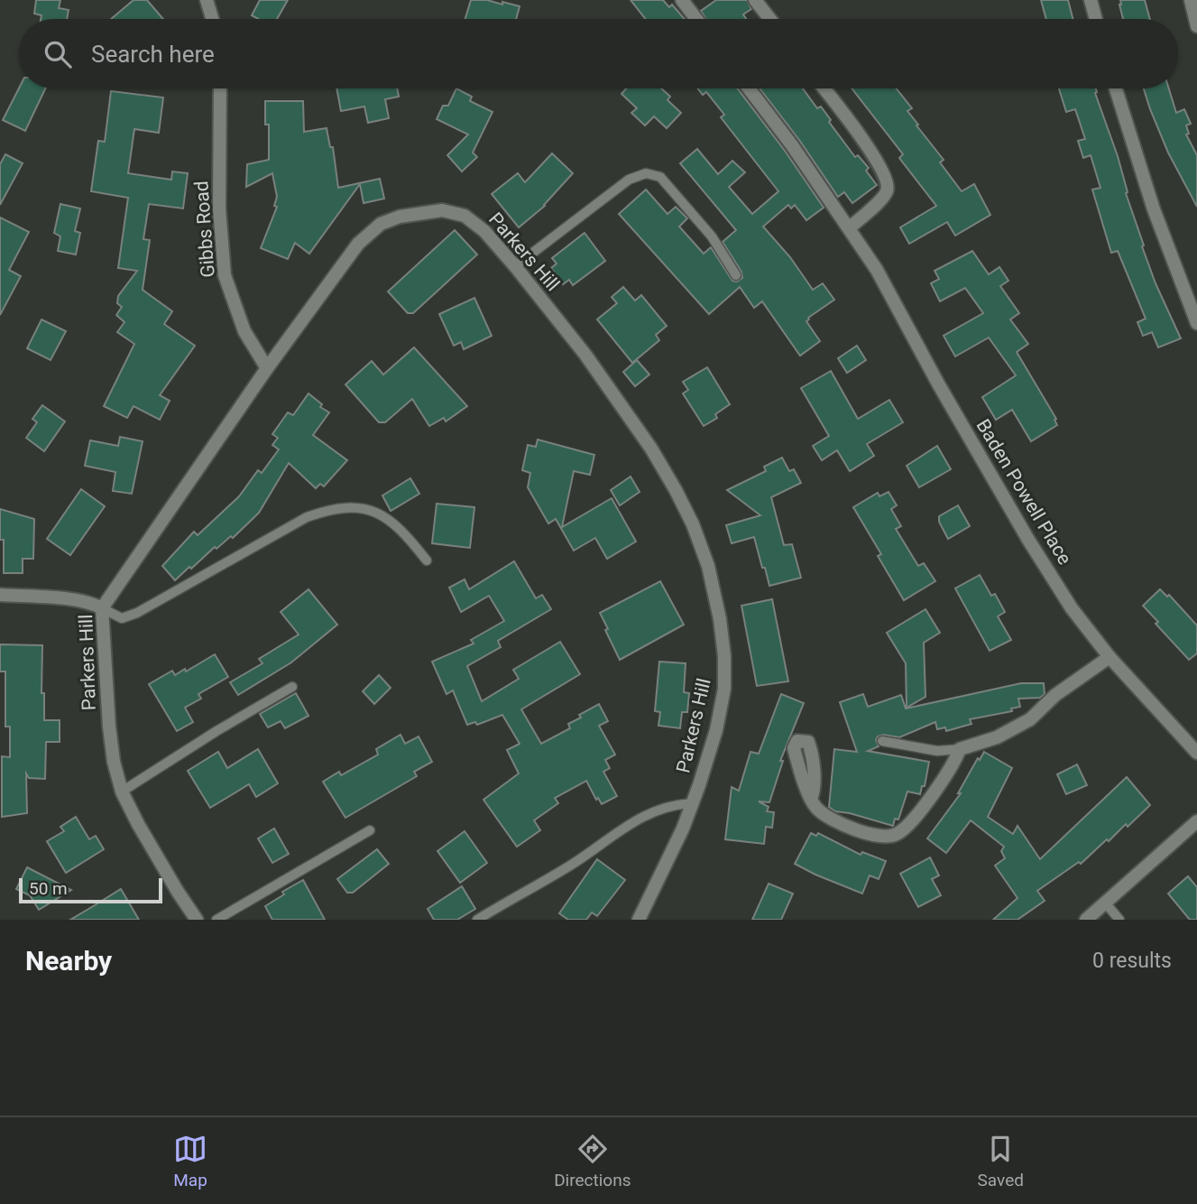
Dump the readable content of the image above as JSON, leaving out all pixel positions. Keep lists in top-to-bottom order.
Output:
{
  "streets": {
    "street": ["Gibbs Road", "Parkers Hill", "Baden Powell Place"]
  },
  "crossings": [
    ["Gibbs Road", "Parkers Hill"]
  ],
  "scale_bar": "50 m",
  "page": {
    "search": "Search here",
    "scale": "50 m",
    "heading": ["Nearby", "0 results"],
    "nav": ["Map", "Directions", "Saved"]
  }
}
